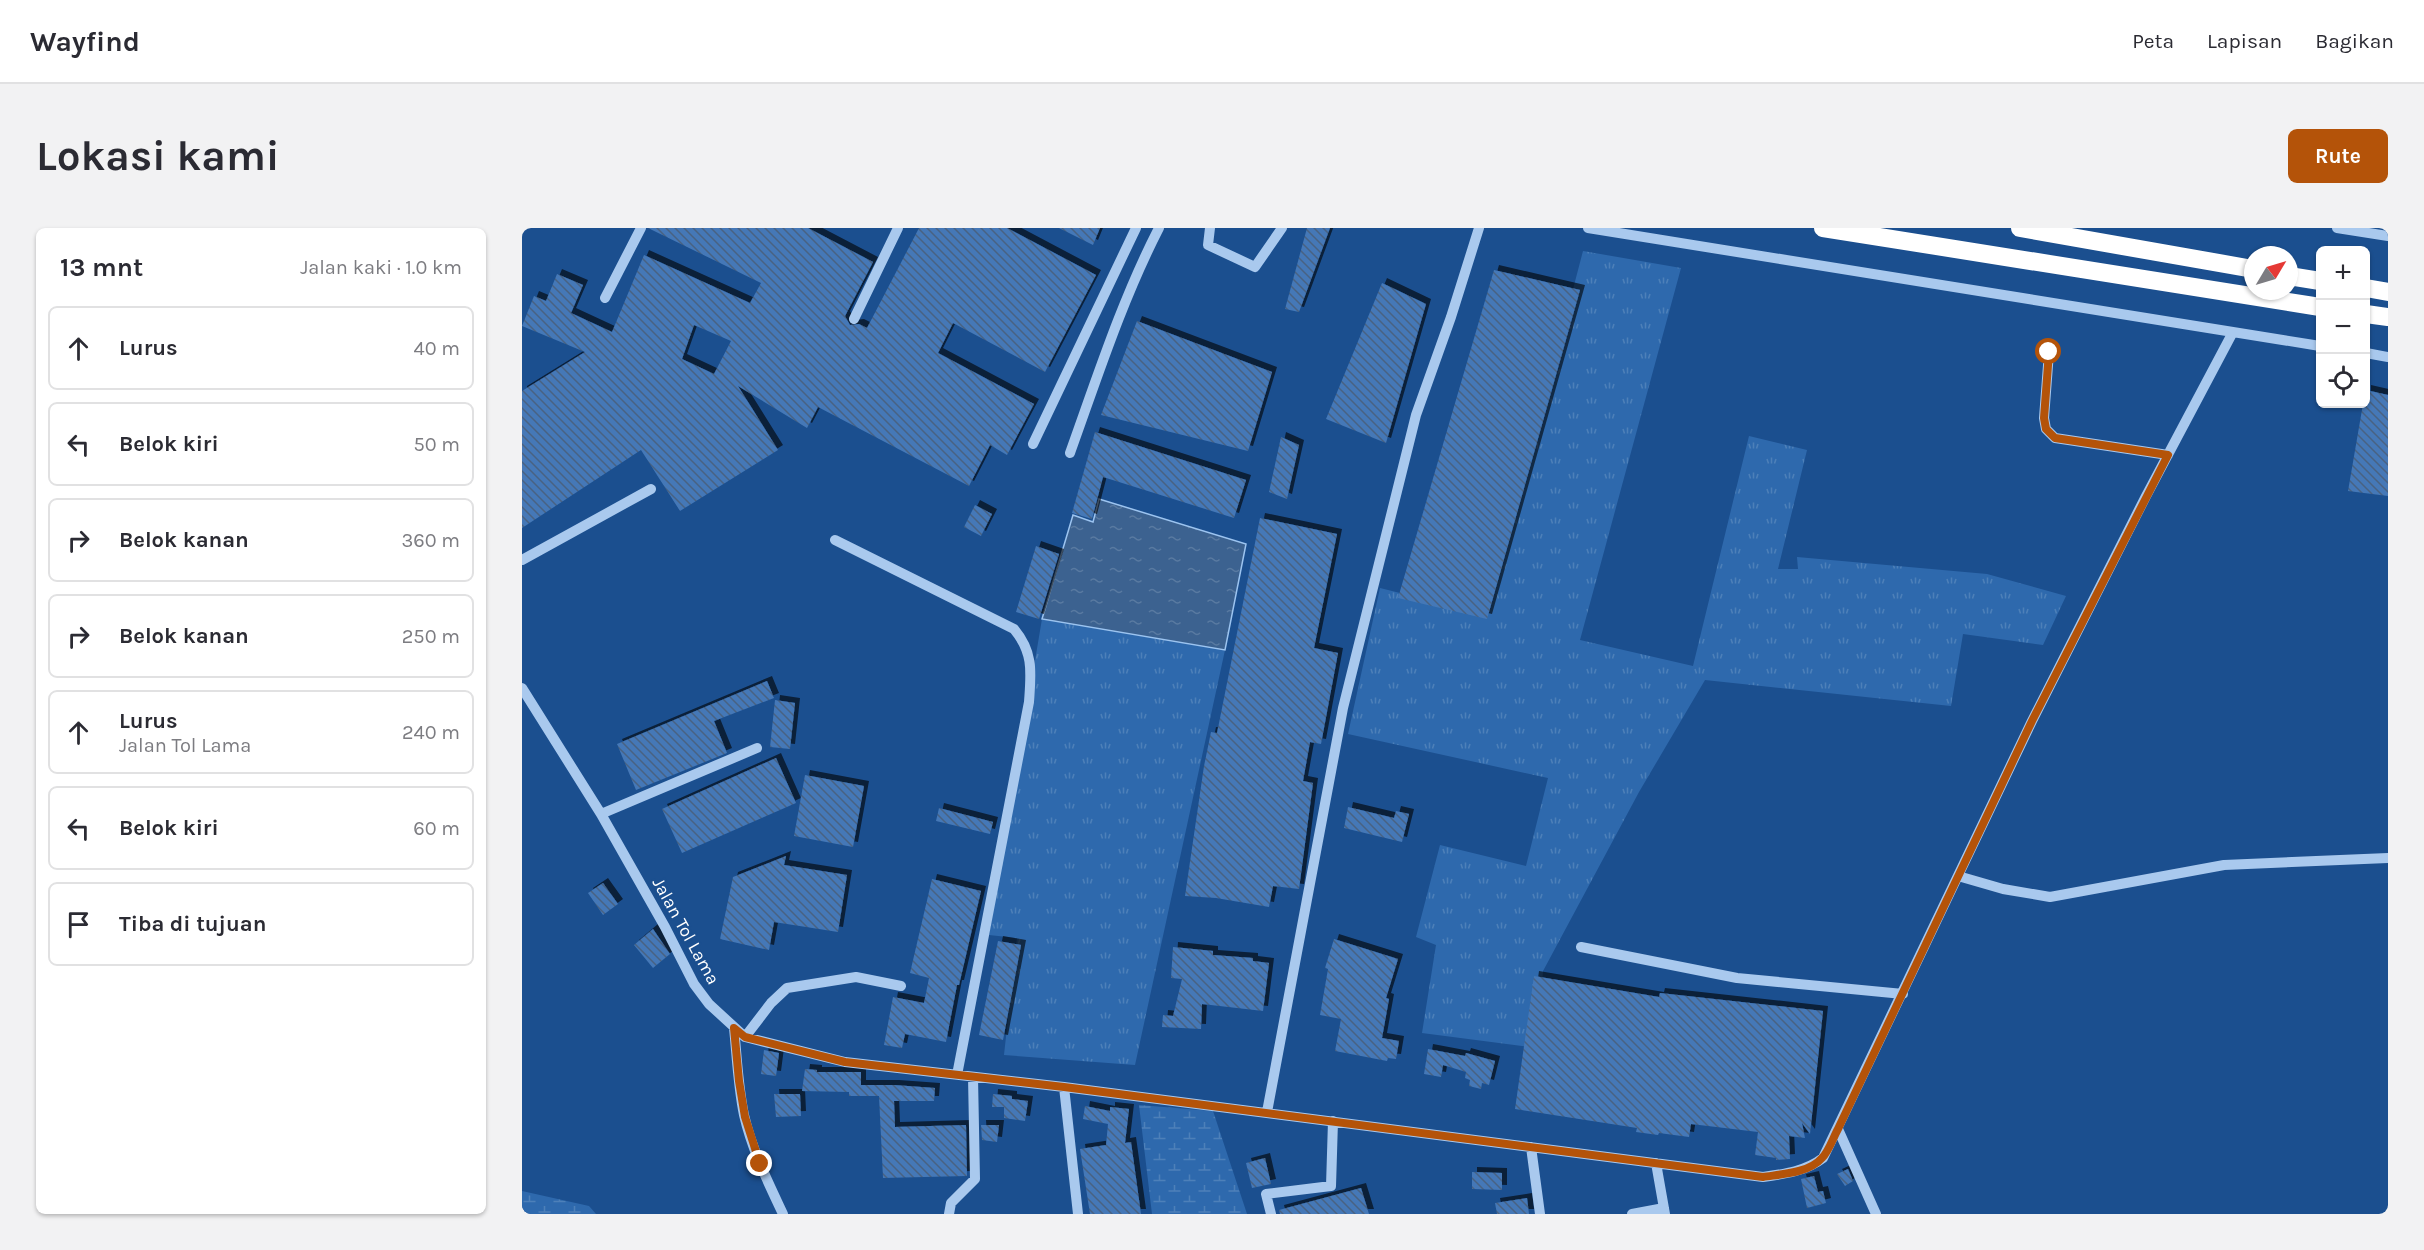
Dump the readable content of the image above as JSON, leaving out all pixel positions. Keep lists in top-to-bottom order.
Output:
{
  "streets": {
    "street": ["Jalan Tol Lama"]
  },
  "north": "top right",
  "page": {
    "header": "Wayfind",
    "nav": ["Peta", "Lapisan", "Bagikan"],
    "buttons": "Rute",
    "title": "Lokasi kami",
    "heading": ["13 mnt", "Jalan kaki · 1.0 km"],
    "map_buttons": ["+", "−"],
    "list": [
      ["Lurus", "40 m"],
      ["Belok kiri", "50 m"],
      ["Belok kanan", "360 m"],
      ["Belok kanan", "250 m"],
      ["Lurus", "Jalan Tol Lama", "240 m"],
      ["Belok kiri", "60 m"],
      "Tiba di tujuan"
    ]
  }
}
